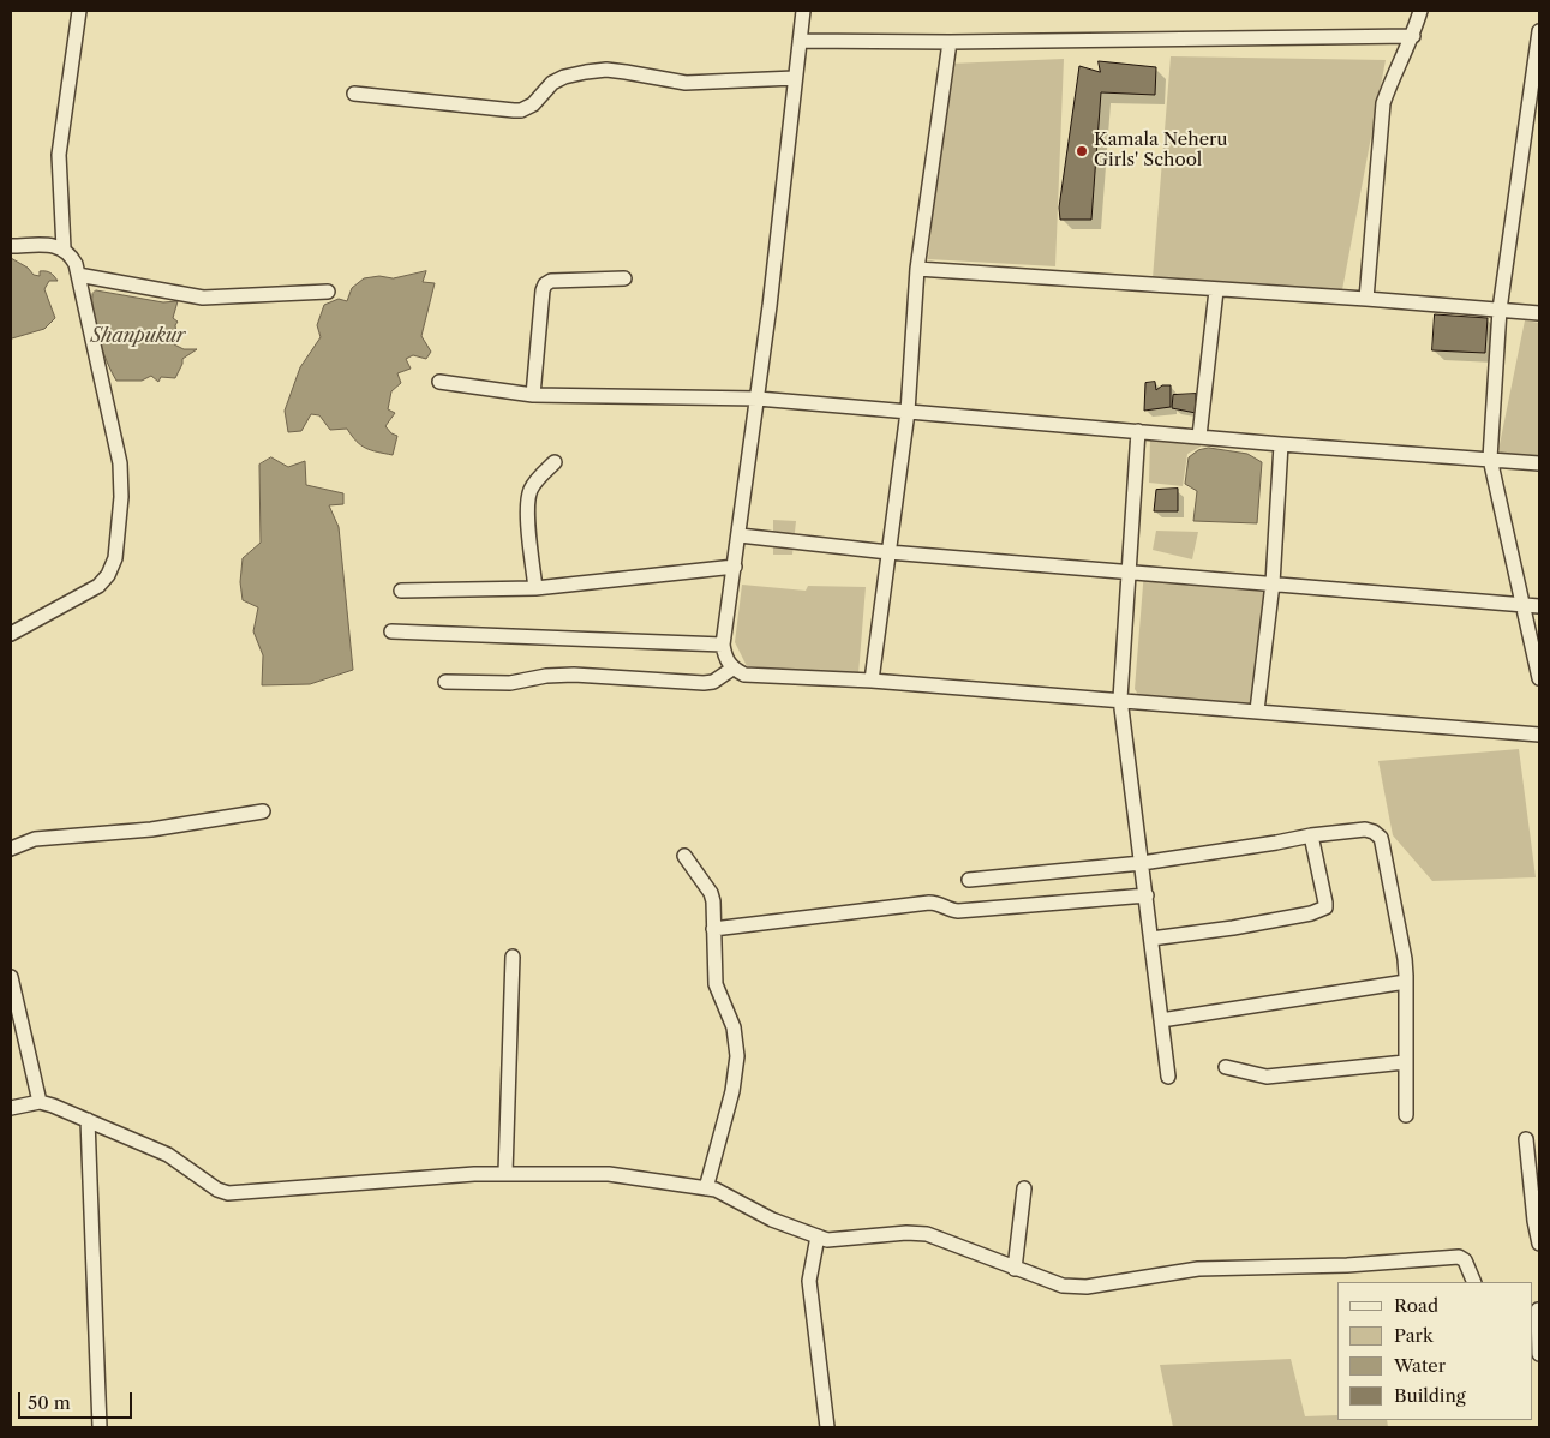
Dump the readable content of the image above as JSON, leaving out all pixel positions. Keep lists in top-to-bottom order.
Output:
{
  "water": ["Shanpukur"],
  "places": ["Kamala Neheru Girls' School"],
  "legend": [
    "Road",
    "Park",
    "Water",
    "Building"
  ],
  "scale_bar": "50 m"
}
